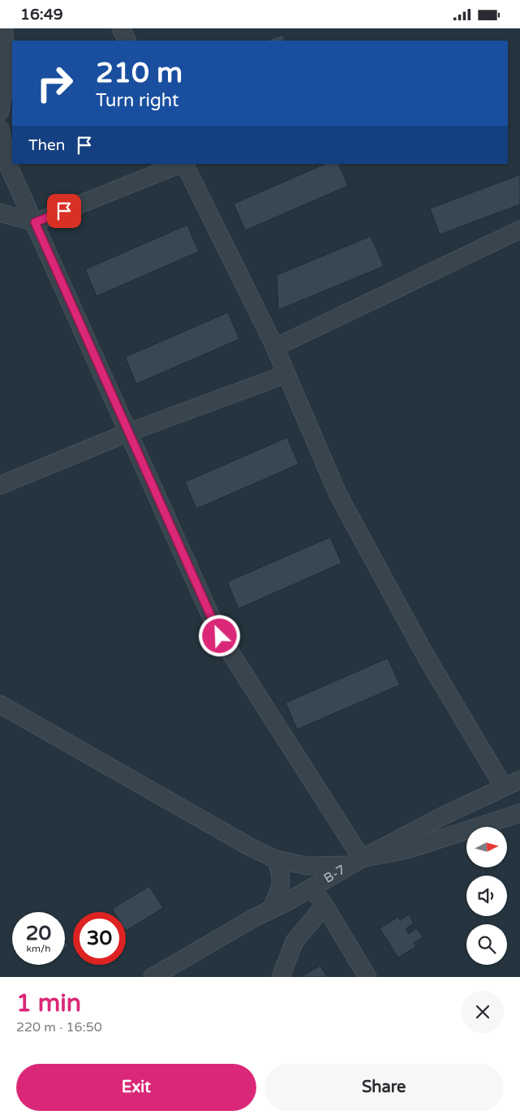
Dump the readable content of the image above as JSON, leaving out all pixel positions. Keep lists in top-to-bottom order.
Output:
{
  "streets": {
    "street": ["B-7"]
  },
  "north": "right",
  "page": {
    "status": "16:49",
    "turn": ["210 m", "Turn right"],
    "then": "Then",
    "speed": "20 km/h",
    "limit": "30",
    "heading": ["1 min", "220 m · 16:50"],
    "buttons": ["Exit", "Share"]
  }
}
